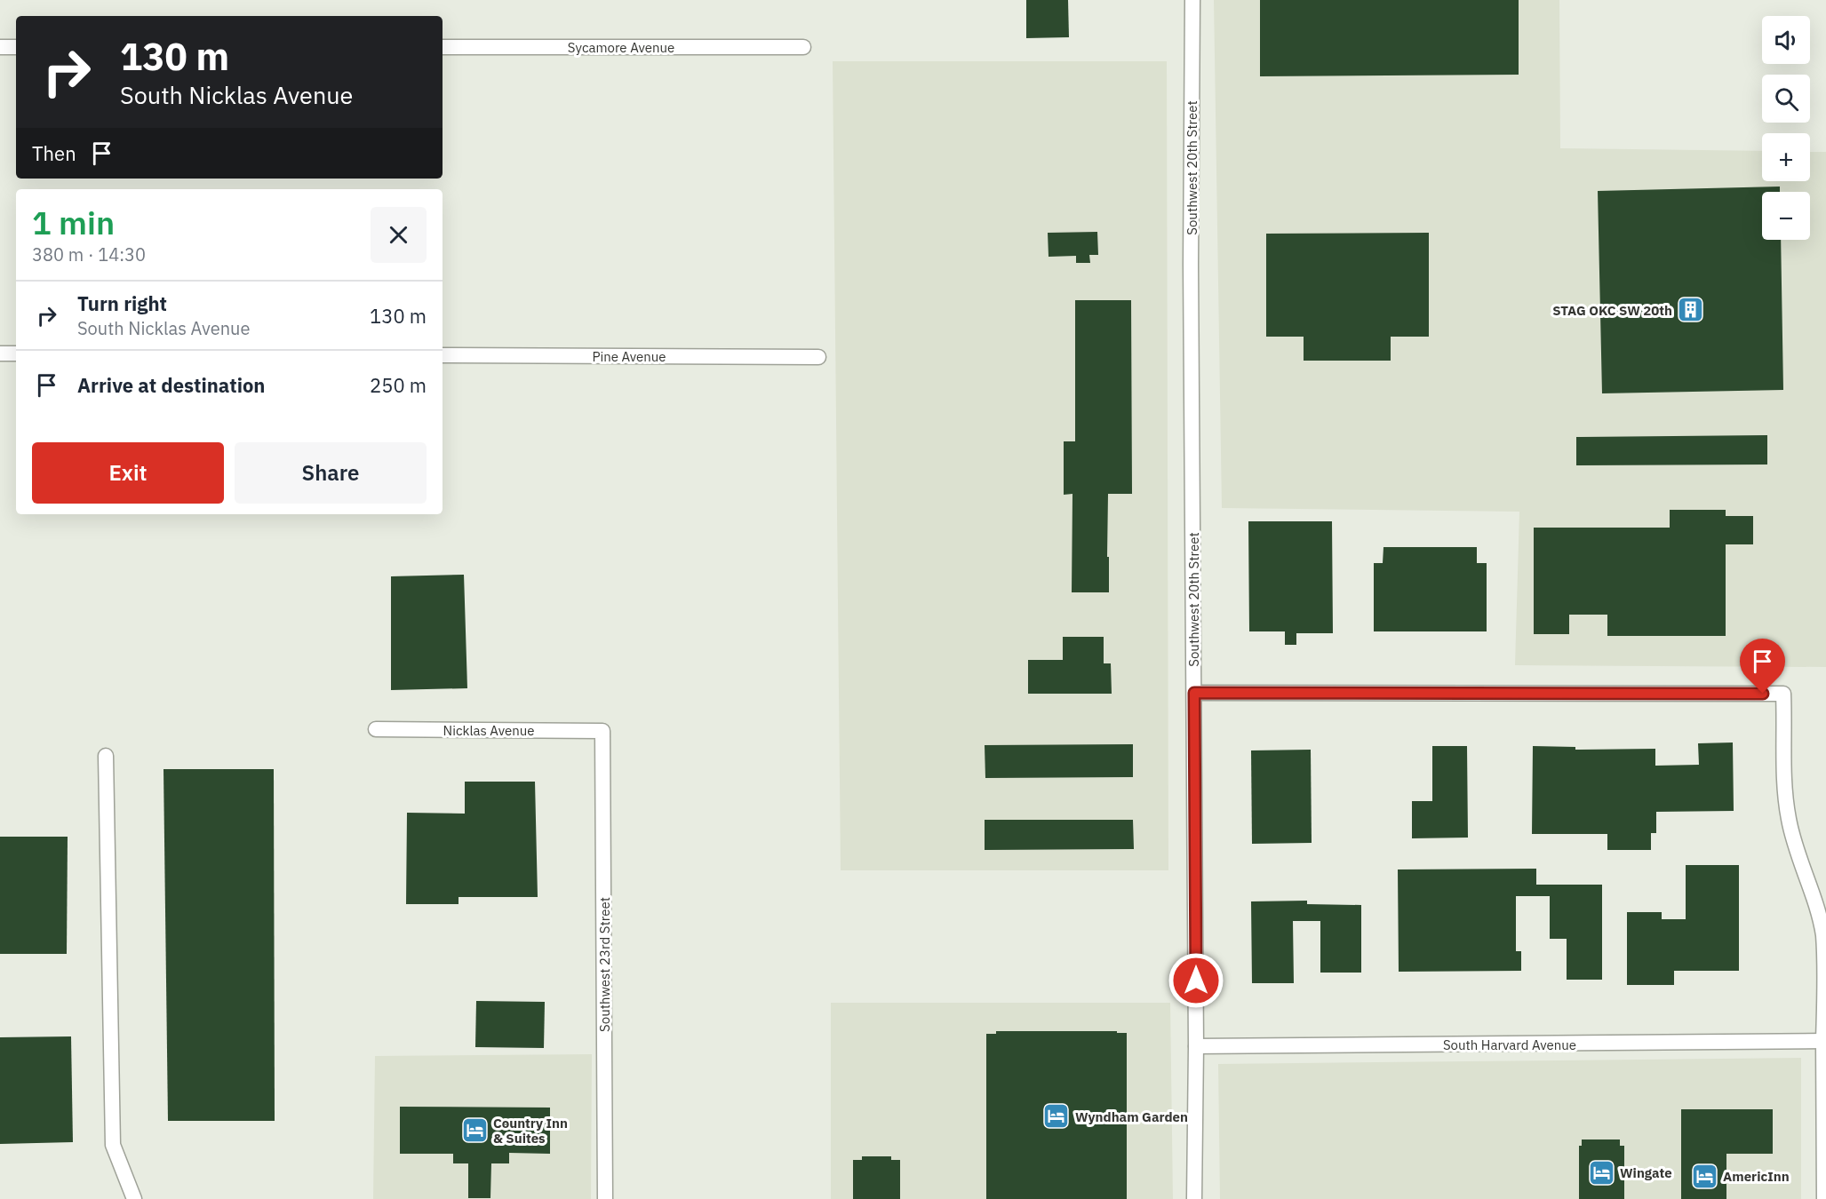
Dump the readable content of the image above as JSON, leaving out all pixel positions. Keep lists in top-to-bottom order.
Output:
{
  "streets": {
    "street": [
      "Sycamore Avenue",
      "Southwest 20th Street",
      "Pine Avenue",
      "Nicklas Avenue",
      "Southwest 23rd Street",
      "South Harvard Avenue"
    ]
  },
  "crossings": [
    ["Southwest 20th Street", "South Harvard Avenue"],
    ["Nicklas Avenue", "Southwest 23rd Street"]
  ],
  "places": {
    "building": ["STAG OKC SW 20th"],
    "hotel": [
      "Wyndham Garden",
      "Country Inn & Suites",
      "Wingate",
      "AmericInn"
    ]
  },
  "page": {
    "map_buttons": ["+", "−"],
    "turn": ["130 m", "South Nicklas Avenue"],
    "then": "Then",
    "heading": ["1 min", "380 m · 14:30"],
    "list": [
      {
        "name": "Turn right",
        "note": "South Nicklas Avenue",
        "value": "130 m"
      },
      {
        "name": "Arrive at destination",
        "value": "250 m"
      }
    ],
    "buttons": ["Exit", "Share"]
  }
}
